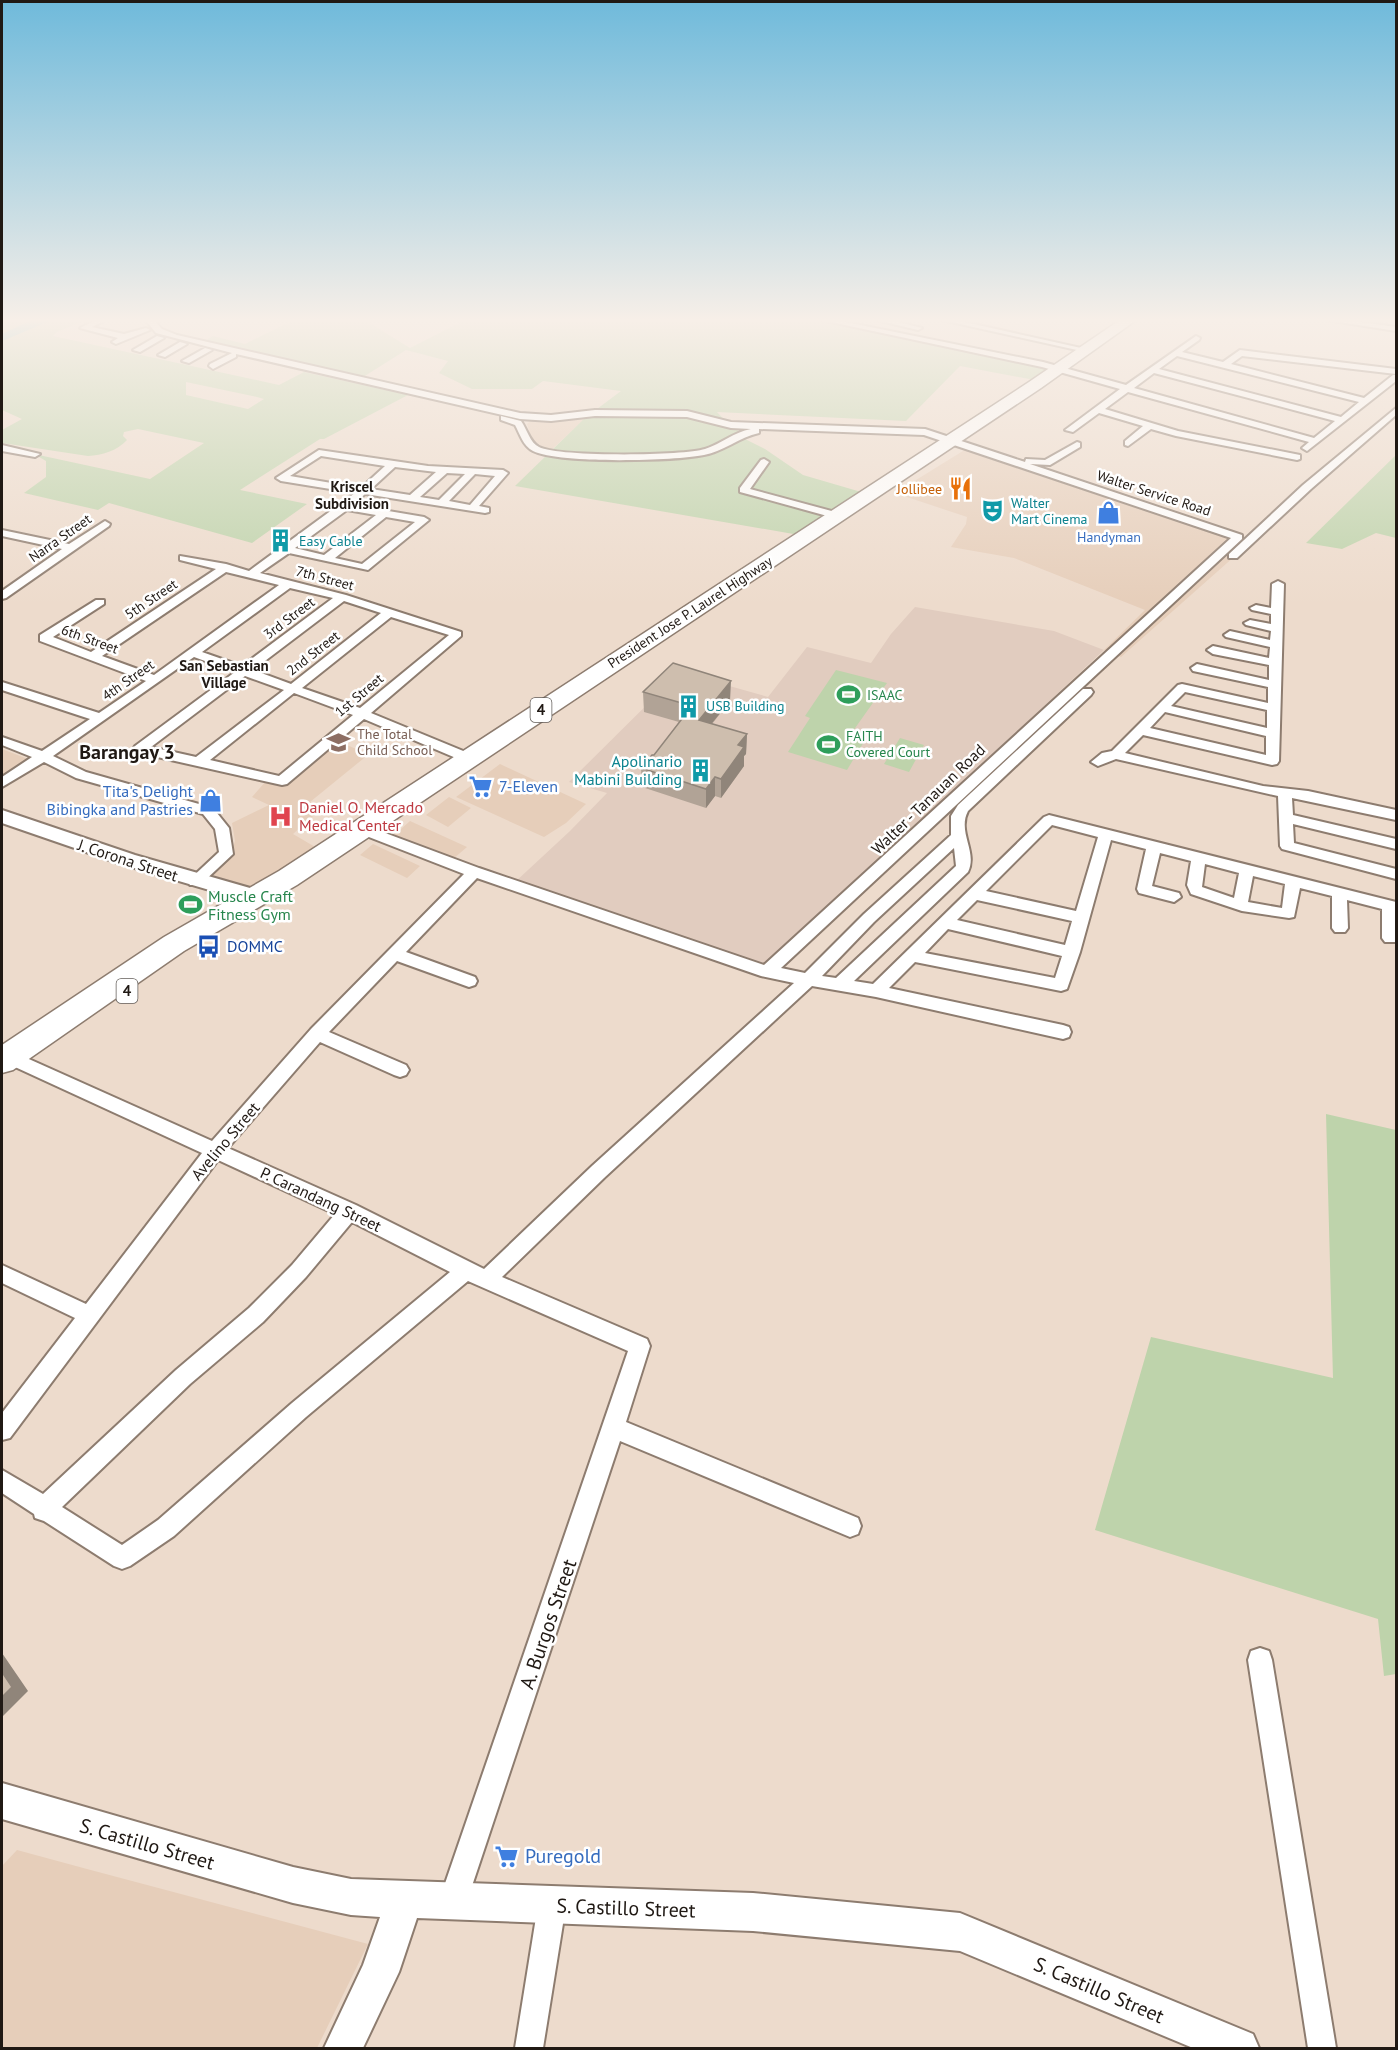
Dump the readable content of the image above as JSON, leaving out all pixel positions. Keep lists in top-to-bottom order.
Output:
{
  "streets": {
    "highway": ["President Jose P. Laurel Highway", "4"],
    "street": [
      "Walter Service Road",
      "Narra Street",
      "7th Street",
      "5th Street",
      "3rd Street",
      "6th Street",
      "2nd Street",
      "4th Street",
      "1st Street",
      "Walter - Tanauan Road",
      "J. Corona Street",
      "Avelino Street",
      "P. Carandang Street",
      "A. Burgos Street",
      "S. Castillo Street"
    ]
  },
  "crossings": [
    ["Walter Service Road", "President Jose P. Laurel Highway"],
    ["Walter Service Road", "Walter - Tanauan Road"],
    ["7th Street", "5th Street"],
    ["7th Street", "3rd Street"],
    ["7th Street", "2nd Street"],
    ["7th Street", "4th Street"],
    ["7th Street", "1st Street"],
    ["5th Street", "6th Street"],
    ["President Jose P. Laurel Highway", "J. Corona Street"],
    ["President Jose P. Laurel Highway", "P. Carandang Street"],
    ["3rd Street", "2nd Street"],
    ["3rd Street", "1st Street"],
    ["6th Street", "4th Street"],
    ["2nd Street", "1st Street"],
    ["Avelino Street", "P. Carandang Street"],
    ["P. Carandang Street", "A. Burgos Street"],
    ["A. Burgos Street", "S. Castillo Street"]
  ],
  "districts": ["Kriscel Subdivision", "San Sebastian Village", "Barangay 3"],
  "places": {
    "restaurant": ["Jollibee"],
    "theatre": ["Walter Mart Cinema"],
    "shop": ["Handyman", "Tita's Delight Bibingka and Pastries"],
    "building": ["Easy Cable", "USB Building", "Apolinario Mabini Building"],
    "sports": ["ISAAC", "FAITH Covered Court", "Muscle Craft Fitness Gym"],
    "school or university": ["The Total Child School"],
    "supermarket": ["7-Eleven", "Puregold"],
    "hospital": ["Daniel O. Mercado Medical Center"],
    "bus stop": ["DOMMC"]
  }
}
